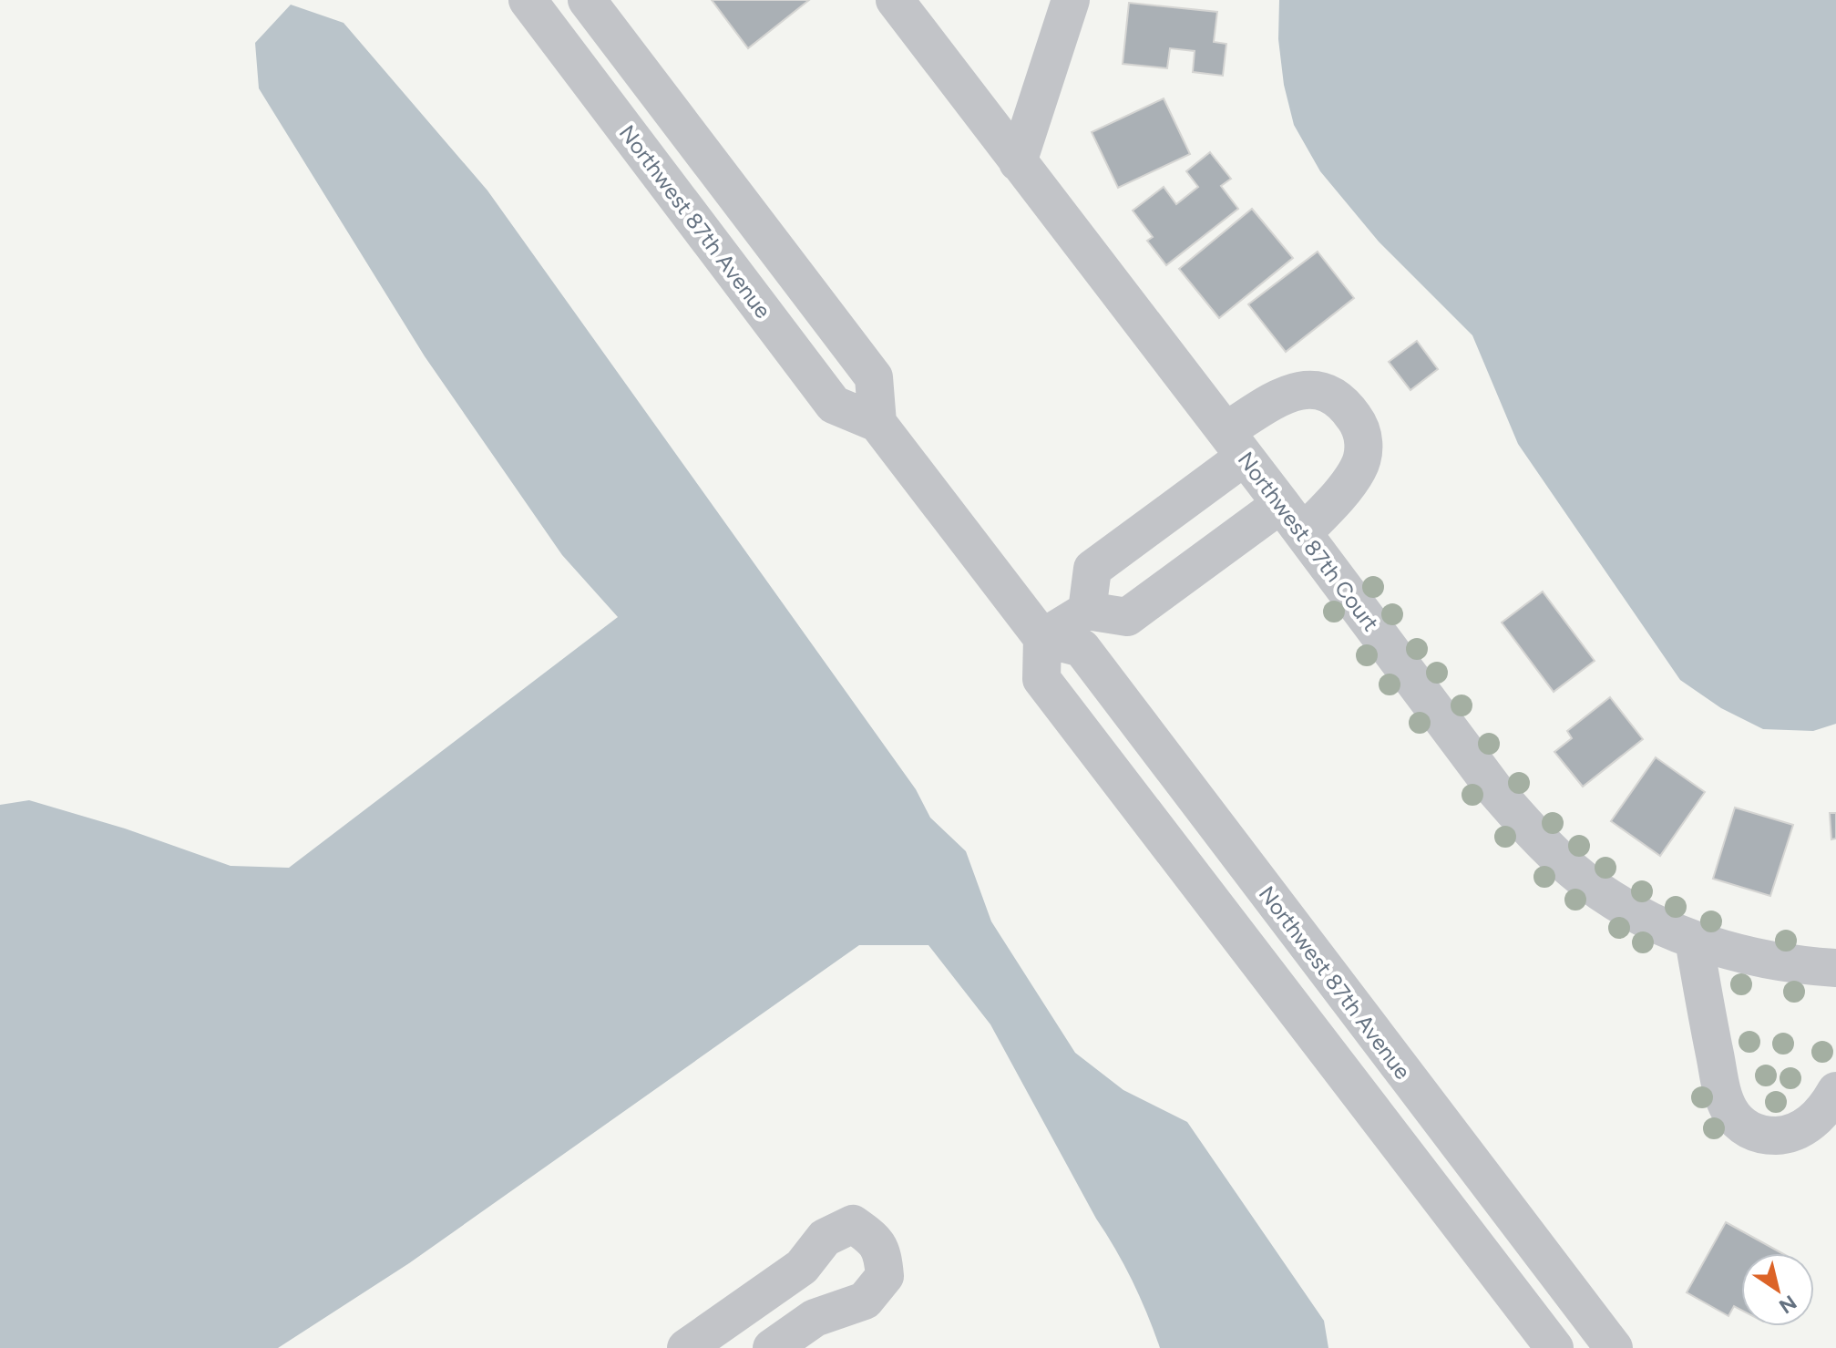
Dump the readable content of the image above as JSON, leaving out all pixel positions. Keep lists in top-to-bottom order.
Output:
{
  "streets": {
    "street": ["Northwest 87th Avenue", "Northwest 87th Court"]
  },
  "north": "bottom right"
}
